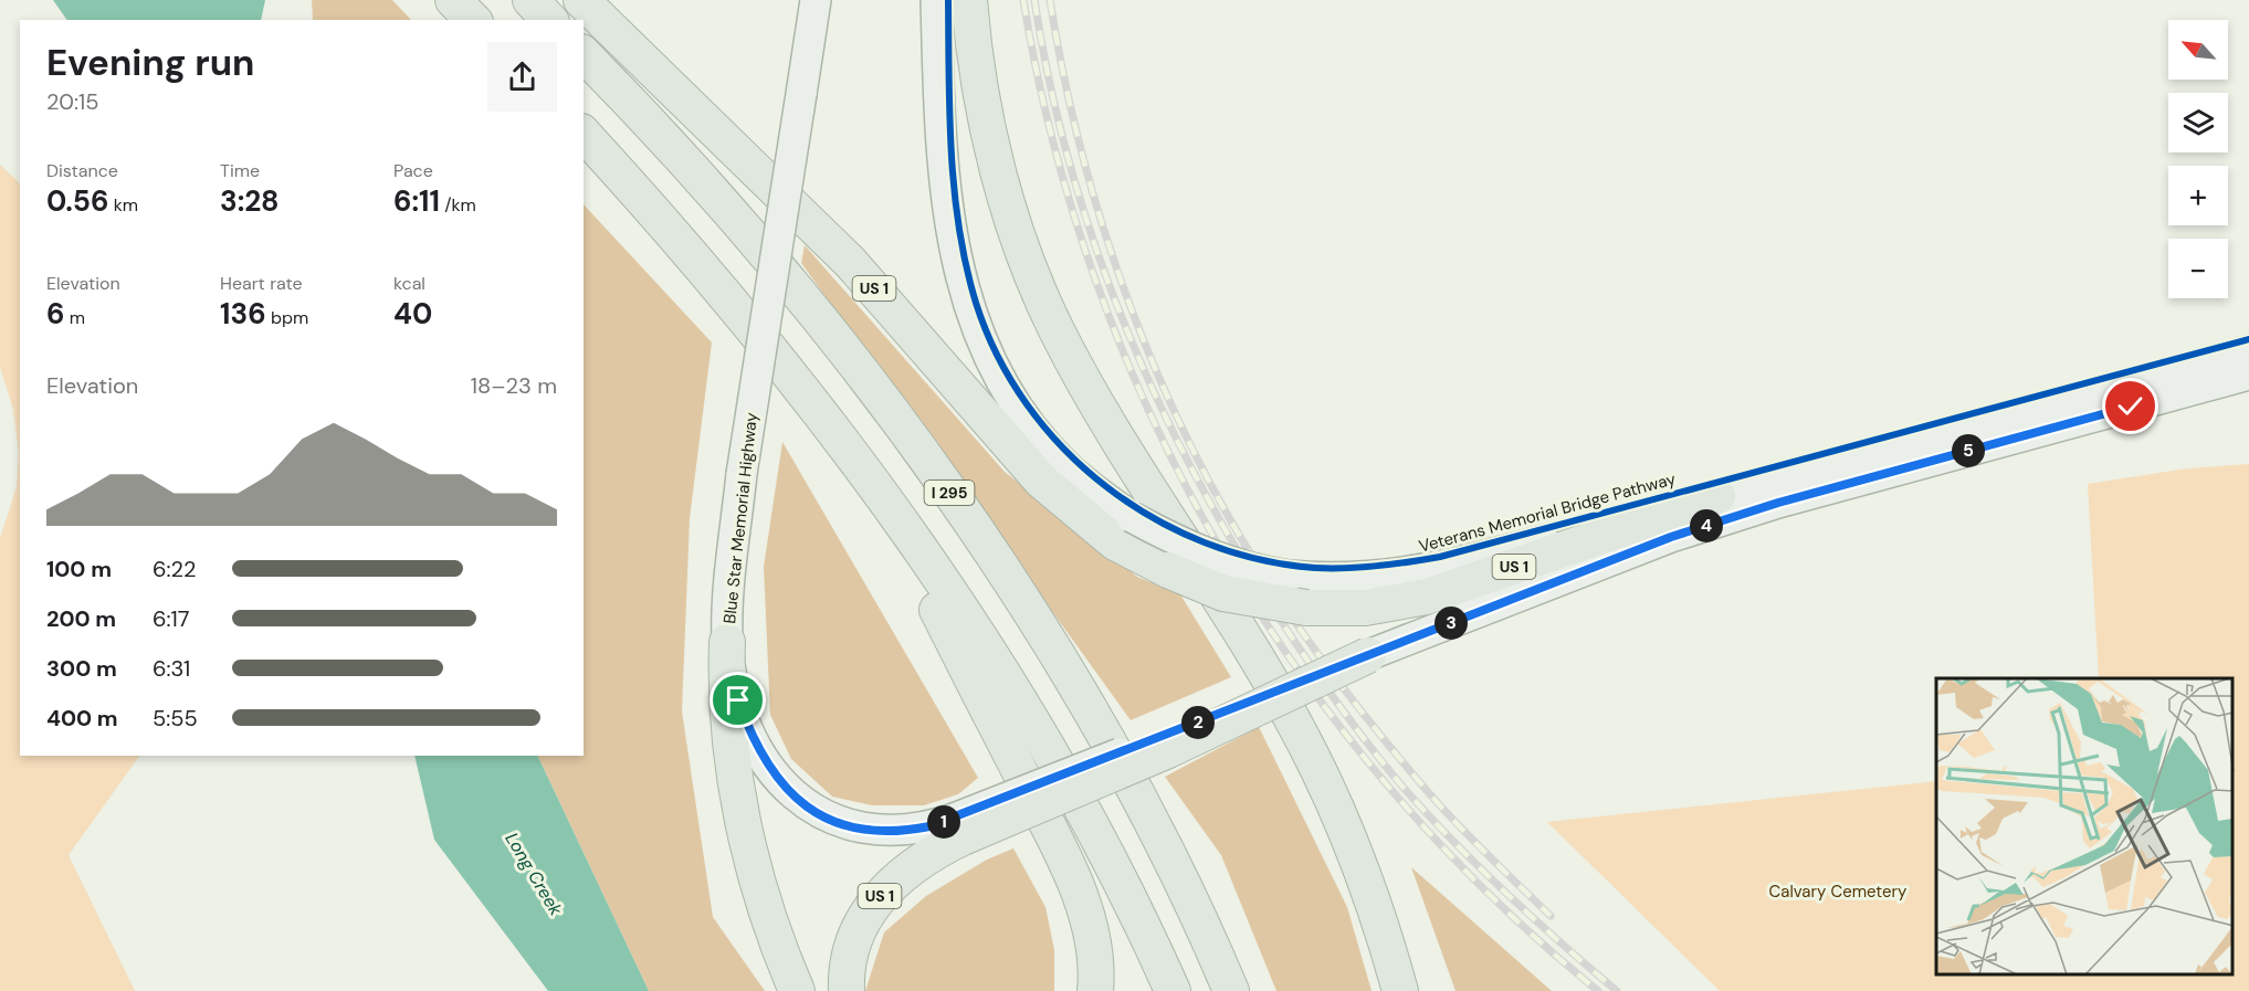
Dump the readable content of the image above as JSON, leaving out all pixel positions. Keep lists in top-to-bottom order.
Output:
{
  "streets": {
    "highway": ["US 1", "I 295"],
    "main road": ["Blue Star Memorial Highway"],
    "cycle path": ["Veterans Memorial Bridge Pathway"]
  },
  "crossings": [
    ["US 1", "Blue Star Memorial Highway"]
  ],
  "water": ["Long Creek"],
  "parks": ["Calvary Cemetery"],
  "north": "top left",
  "page": {
    "map_buttons": ["+", "−"],
    "heading": ["Evening run", "20:15"],
    "stats": [
      ["Distance", "0.56 km"],
      ["Time", "3:28"],
      ["Pace", "6:11 /km"],
      ["Elevation", "6 m"],
      ["Heart rate", "136 bpm"],
      ["kcal", "40"]
    ],
    "chart": ["Elevation", "18–23 m"],
    "pins": [
      "5",
      "4",
      "3",
      "2",
      "1"
    ],
    "list": [
      {
        "name": "100 m",
        "note": "6:22"
      },
      {
        "name": "200 m",
        "note": "6:17"
      },
      {
        "name": "300 m",
        "note": "6:31"
      },
      {
        "name": "400 m",
        "note": "5:55"
      }
    ]
  }
}
